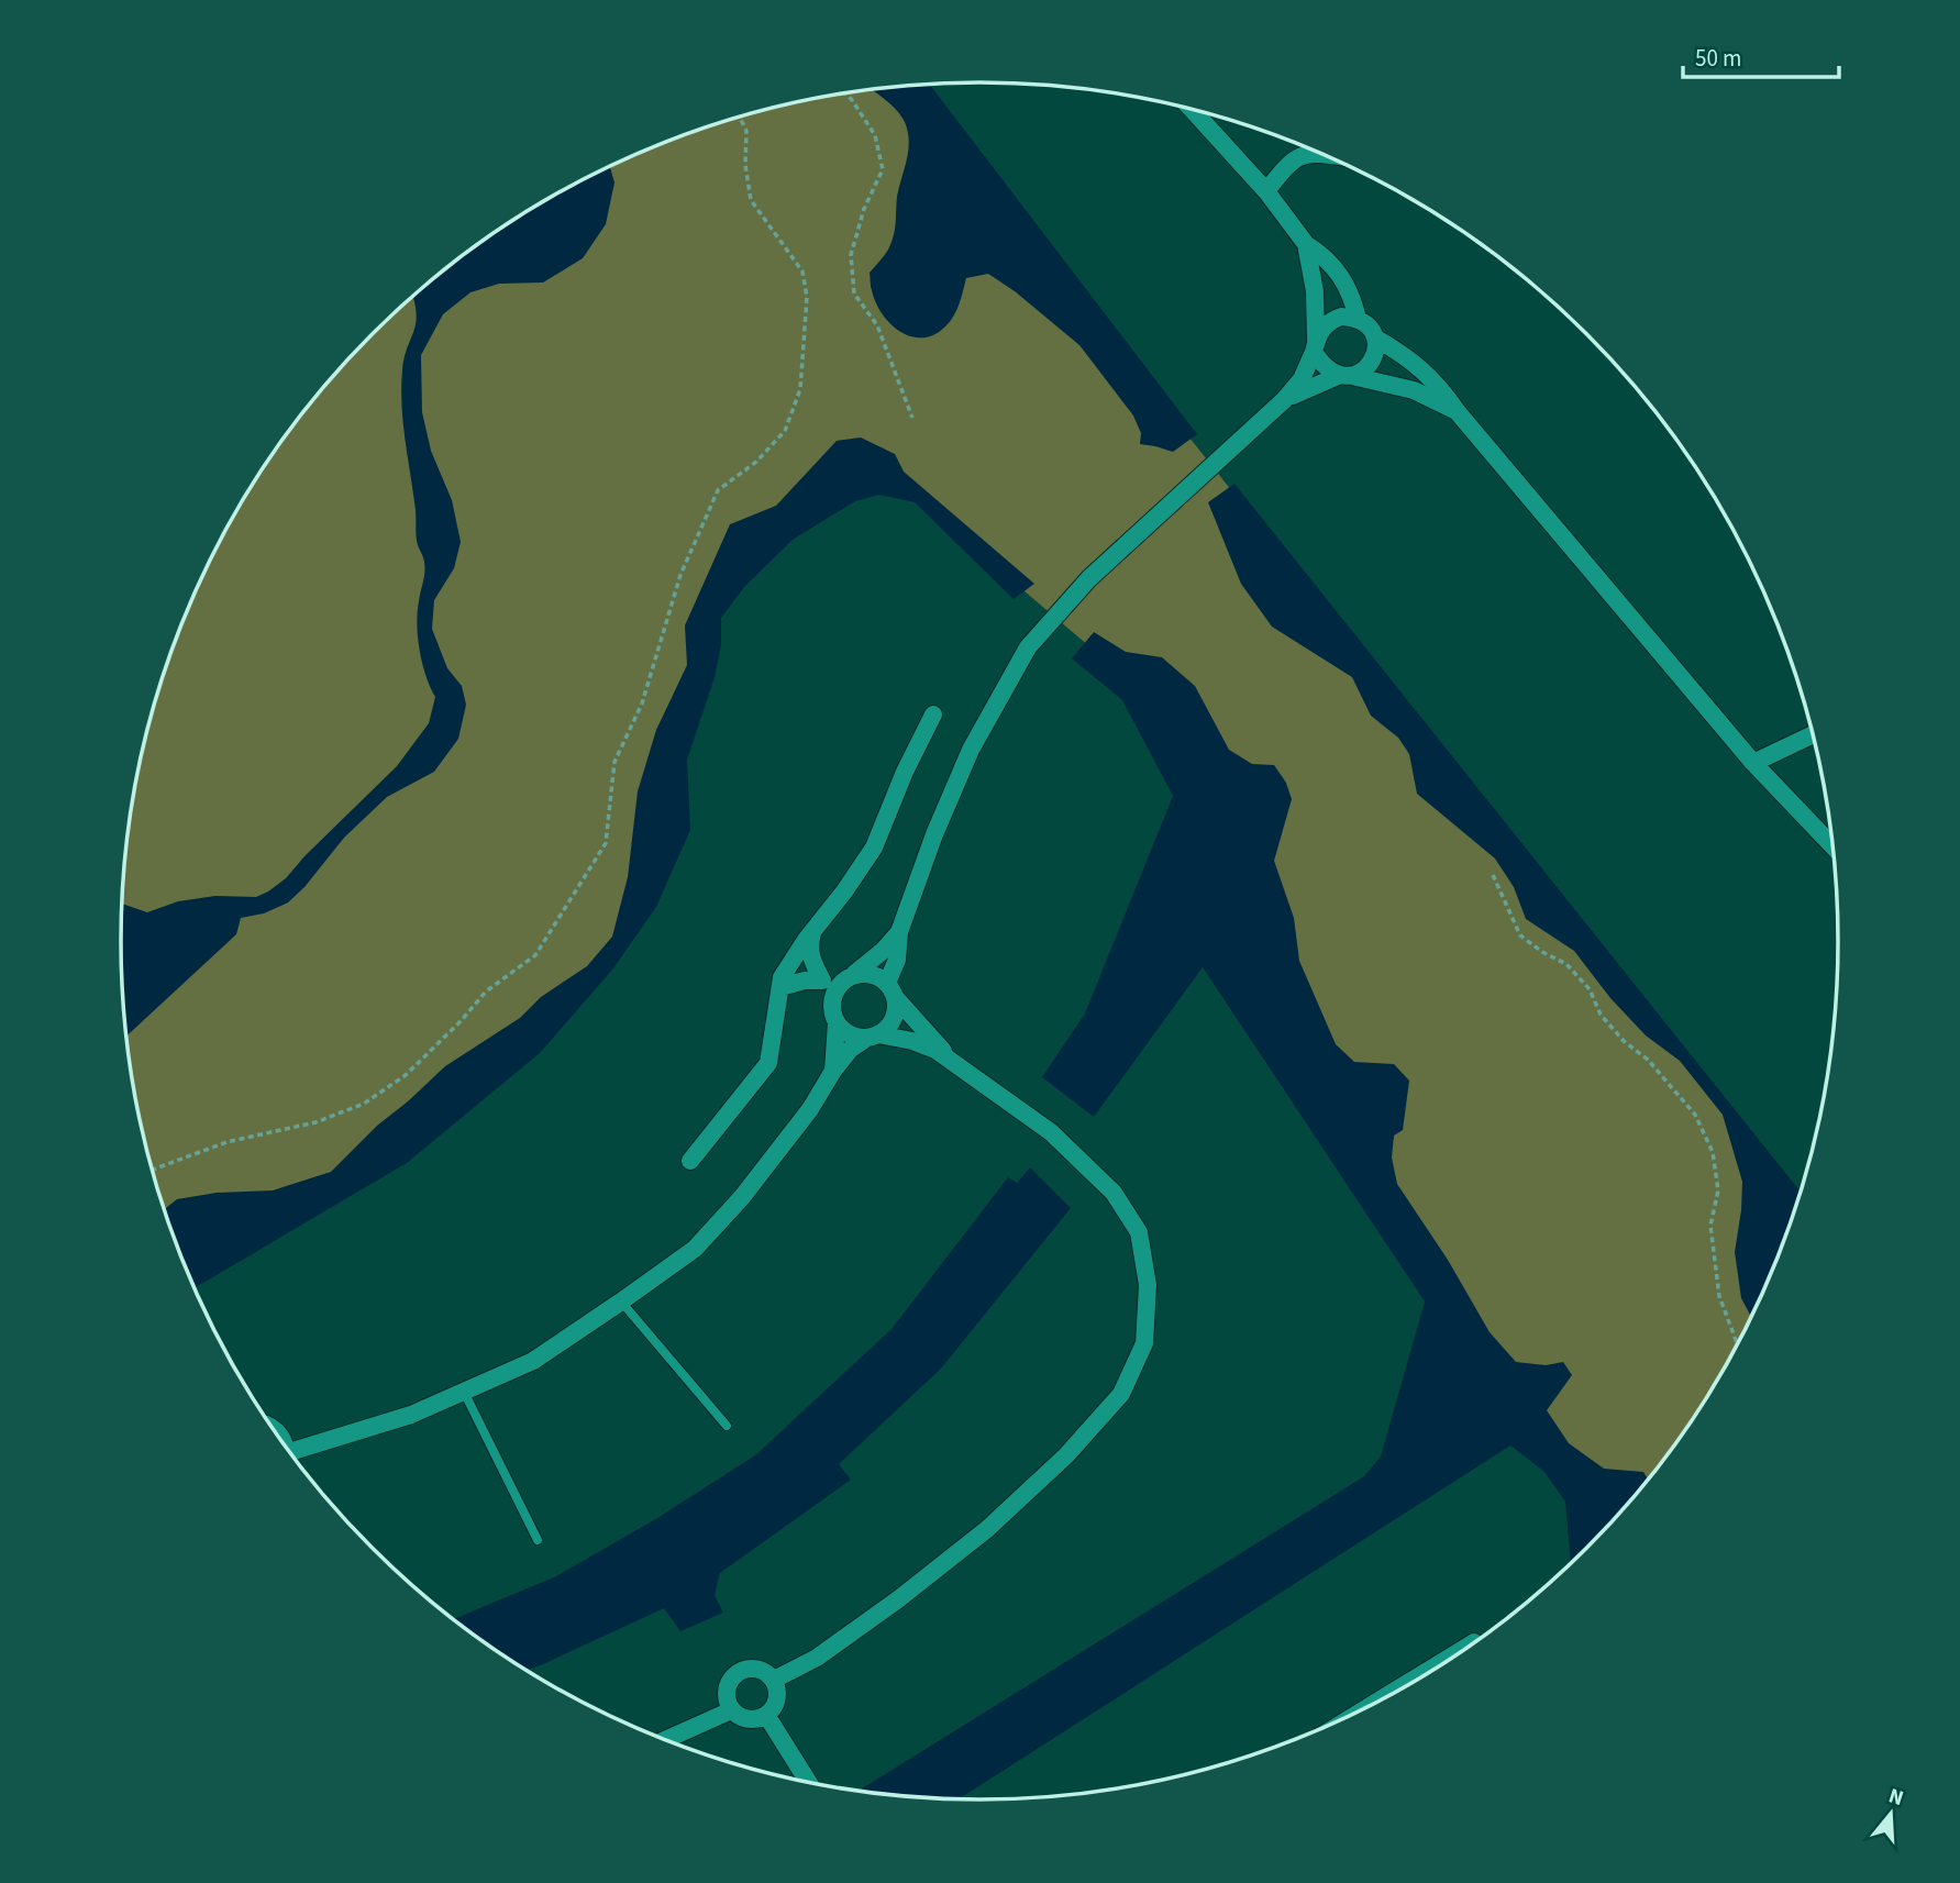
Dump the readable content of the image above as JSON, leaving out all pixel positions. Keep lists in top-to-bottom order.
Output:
{
  "scale_bar": "50 m",
  "north": "top"
}
